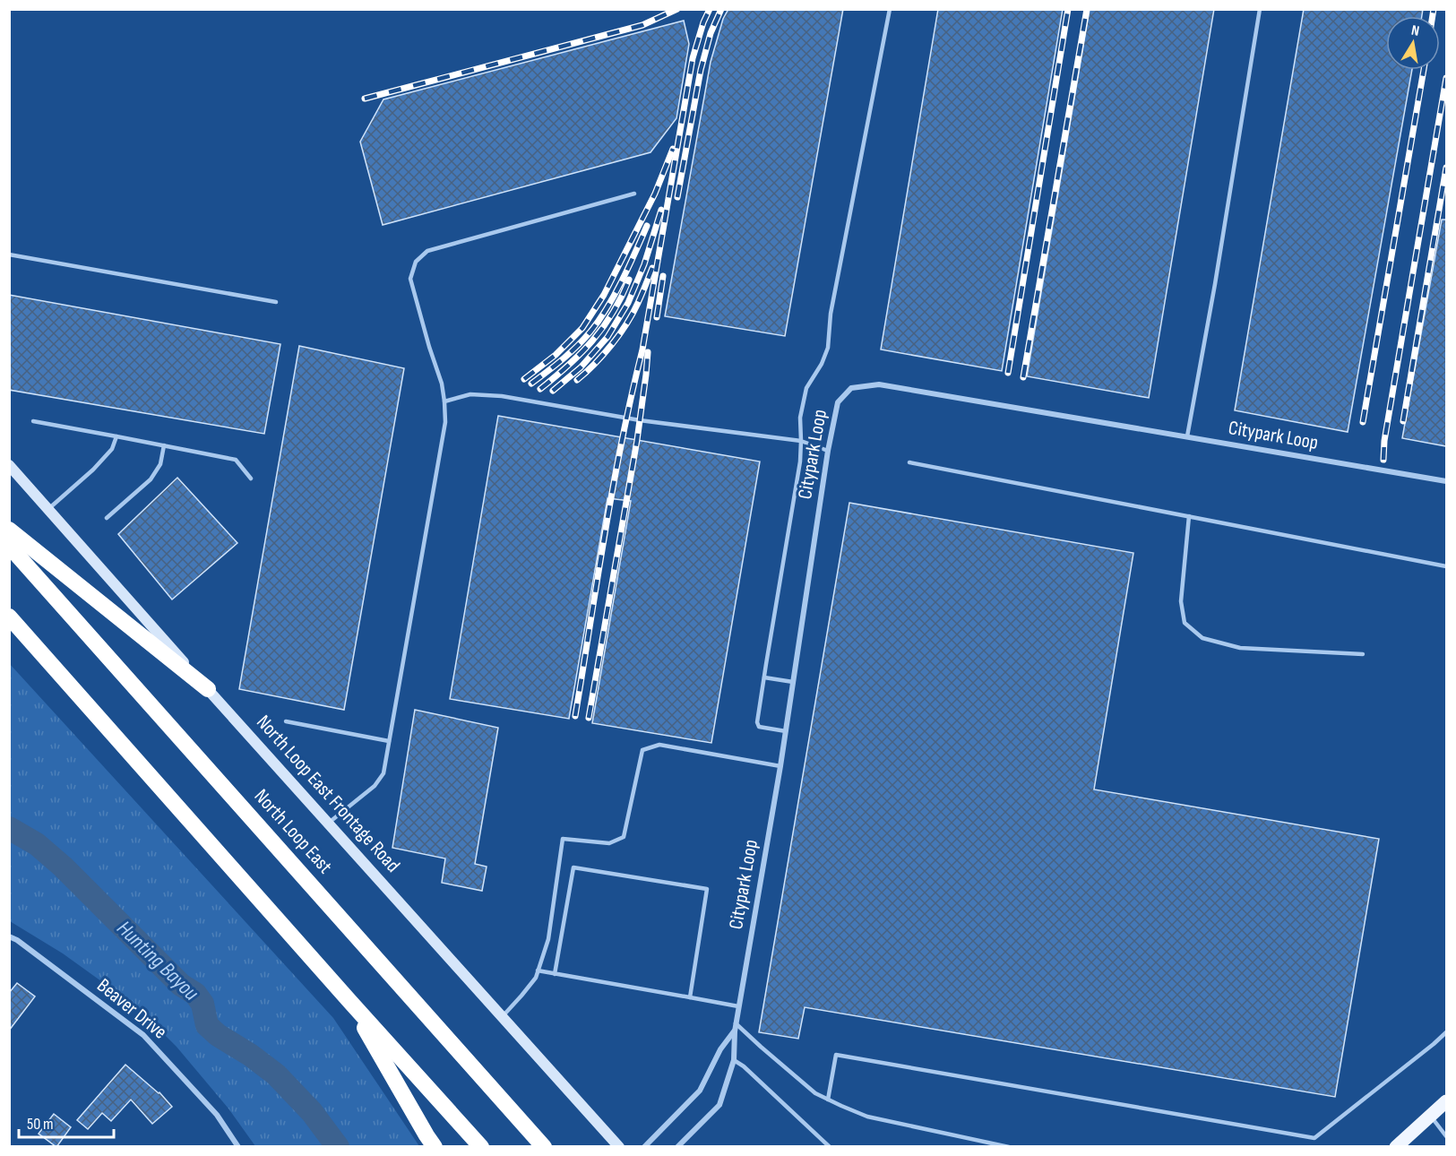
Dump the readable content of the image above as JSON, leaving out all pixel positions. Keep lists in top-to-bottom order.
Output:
{
  "streets": {
    "highway": ["North Loop East"],
    "main road": ["North Loop East Frontage Road"],
    "street": ["Citypark Loop", "Beaver Drive"]
  },
  "water": ["Hunting Bayou"],
  "scale_bar": "50 m",
  "north": "top"
}
